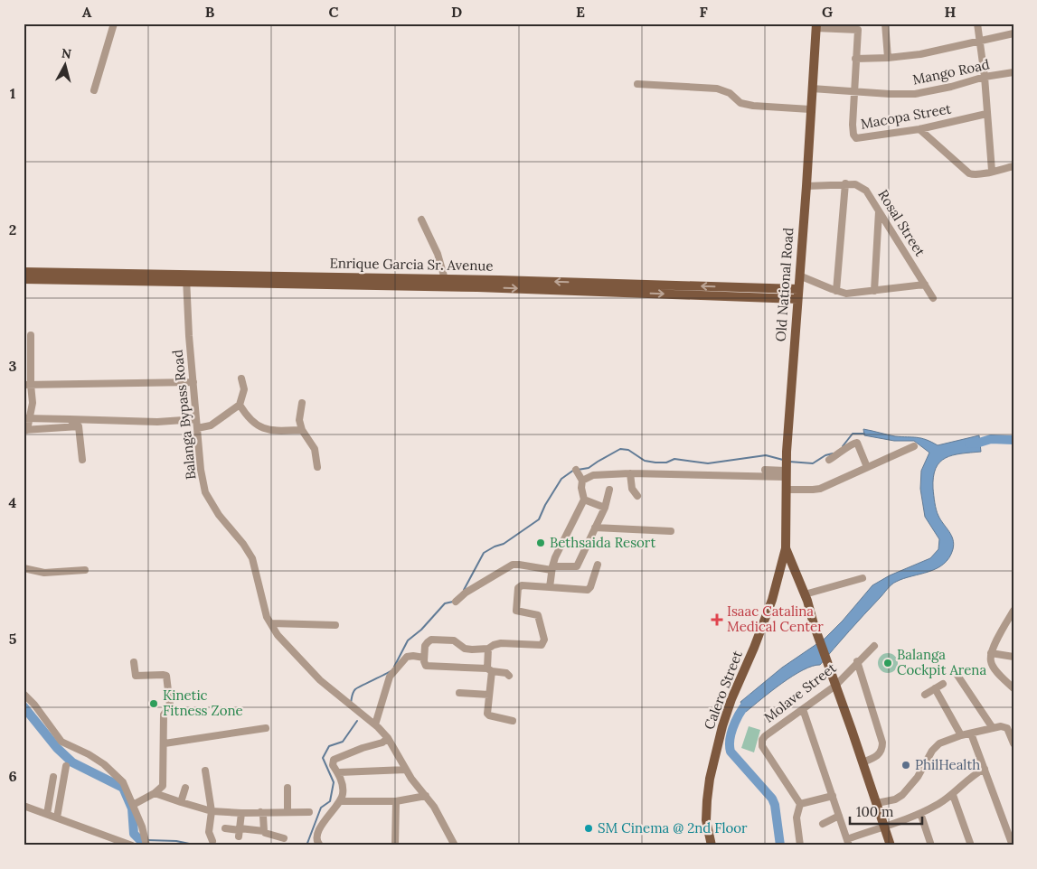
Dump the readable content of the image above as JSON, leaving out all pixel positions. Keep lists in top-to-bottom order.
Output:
{
  "streets": {
    "main road": ["Enrique Garcia Sr. Avenue", "Old National Road", "Calero Street"],
    "street": [
      "Mango Road",
      "Macopa Street",
      "Rosal Street",
      "Balanga Bypass Road",
      "Molave Street"
    ]
  },
  "crossings": [
    ["Mango Road", "Macopa Street"],
    ["Mango Road", "Old National Road"],
    ["Rosal Street", "Old National Road"],
    ["Enrique Garcia Sr. Avenue", "Old National Road"],
    ["Enrique Garcia Sr. Avenue", "Balanga Bypass Road"],
    ["Old National Road", "Calero Street"]
  ],
  "places": {
    "other": [
      "Bethsaida Resort",
      "Balanga Cockpit Arena",
      "Kinetic Fitness Zone",
      "PhilHealth",
      "SM Cinema @ 2nd Floor"
    ],
    "health": ["Isaac Catalina Medical Center"]
  },
  "scale_bar": "100 m",
  "north": "top",
  "grid": {
    "columns": [
      "A",
      "B",
      "C",
      "D",
      "E",
      "F",
      "G",
      "H"
    ],
    "rows": [
      "1",
      "2",
      "3",
      "4",
      "5",
      "6"
    ]
  }
}
